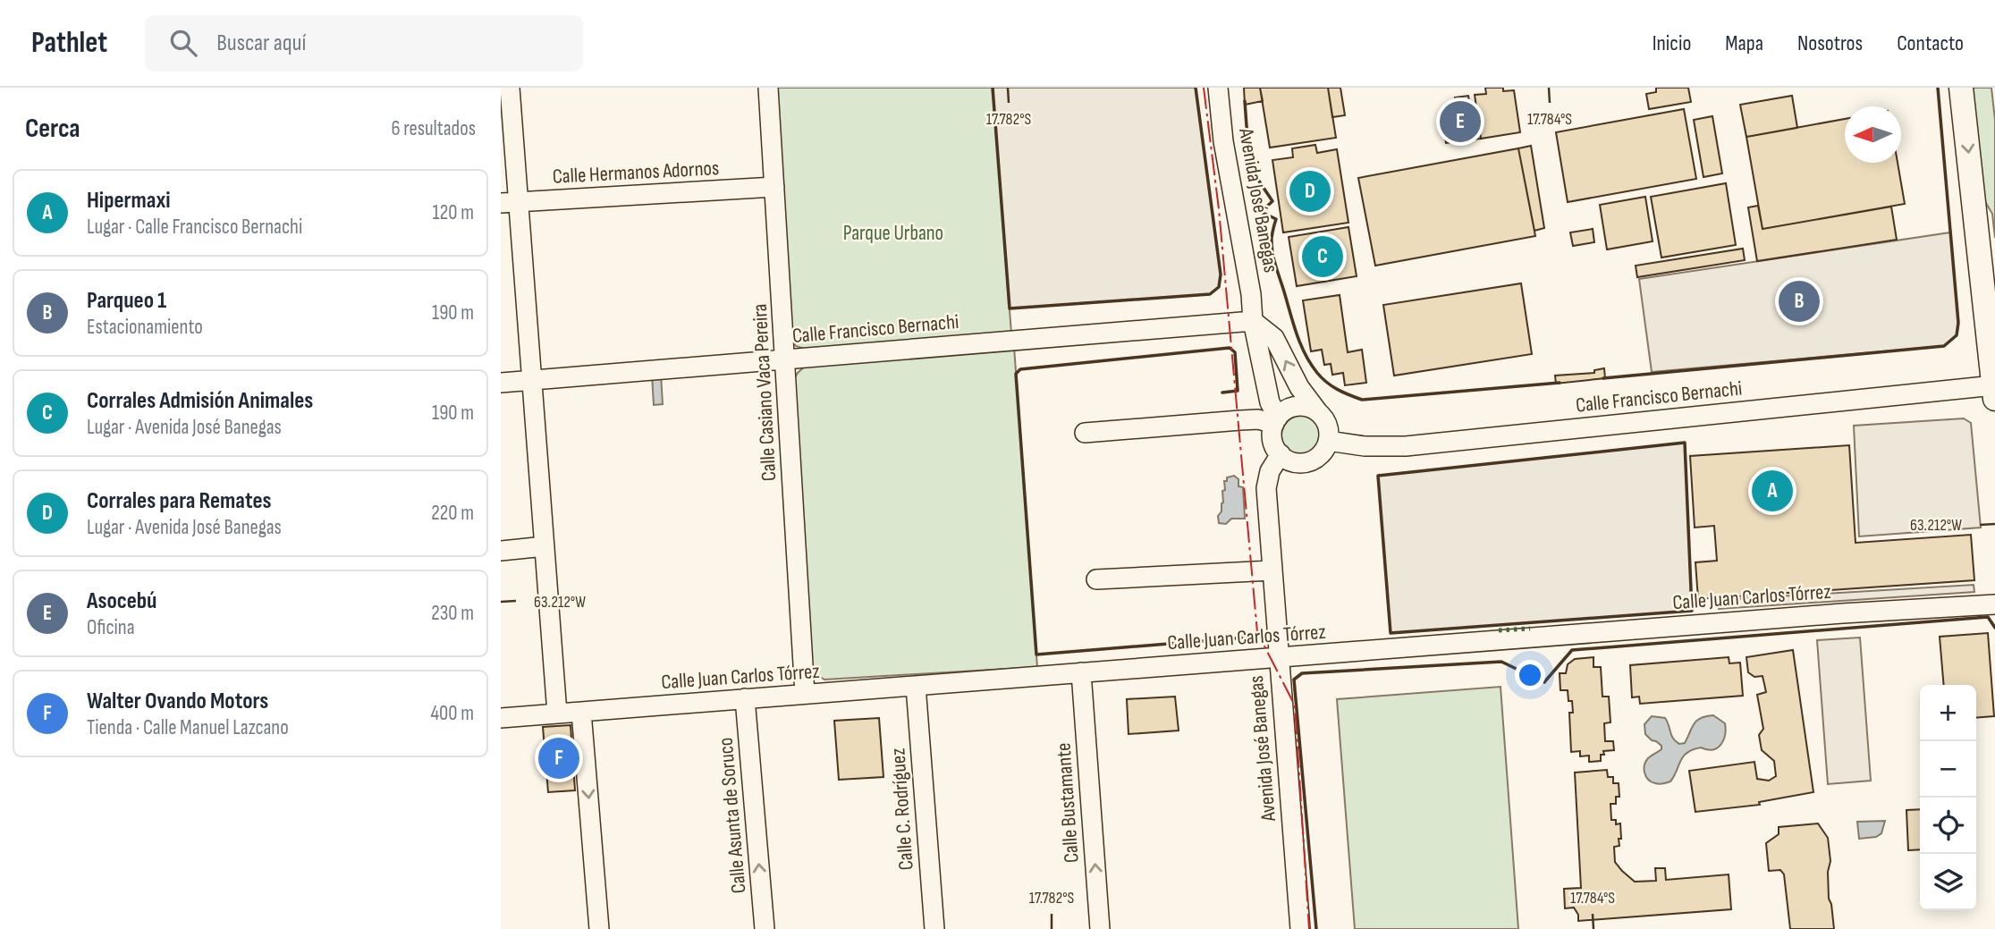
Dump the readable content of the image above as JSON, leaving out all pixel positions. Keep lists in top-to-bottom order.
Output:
{
  "streets": {
    "street": [
      "Calle Hermanos Adornos",
      "Avenida José Banegas",
      "Calle Francisco Bernachi",
      "Calle Casiano Vaca Pereira",
      "Calle Juan Carlos Tórrez",
      "Calle Bustamante",
      "Calle C. Rodríguez",
      "Calle Asunta de Soruco"
    ]
  },
  "crossings": [
    ["Calle Hermanos Adornos", "Calle Casiano Vaca Pereira"],
    ["Avenida José Banegas", "Calle Francisco Bernachi"],
    ["Avenida José Banegas", "Calle Juan Carlos Tórrez"],
    ["Calle Francisco Bernachi", "Calle Casiano Vaca Pereira"],
    ["Calle Casiano Vaca Pereira", "Calle Juan Carlos Tórrez"],
    ["Calle Juan Carlos Tórrez", "Calle Bustamante"],
    ["Calle Juan Carlos Tórrez", "Calle C. Rodríguez"],
    ["Calle Juan Carlos Tórrez", "Calle Asunta de Soruco"]
  ],
  "one_way": ["Calle Bustamante"],
  "parks": ["Parque Urbano"],
  "north": "left",
  "page": {
    "header": "Pathlet",
    "search": "Buscar aquí",
    "nav": [
      "Inicio",
      "Mapa",
      "Nosotros",
      "Contacto"
    ],
    "heading": ["Cerca", "6 resultados"],
    "pins": [
      "E",
      "D",
      "C",
      "B",
      "A",
      "F"
    ],
    "list": [
      {
        "mark": "A",
        "name": "Hipermaxi",
        "note": "Lugar · Calle Francisco Bernachi",
        "value": "120 m"
      },
      {
        "mark": "B",
        "name": "Parqueo 1",
        "note": "Estacionamiento",
        "value": "190 m"
      },
      {
        "mark": "C",
        "name": "Corrales Admisión Animales",
        "note": "Lugar · Avenida José Banegas",
        "value": "190 m"
      },
      {
        "mark": "D",
        "name": "Corrales para Remates",
        "note": "Lugar · Avenida José Banegas",
        "value": "220 m"
      },
      {
        "mark": "E",
        "name": "Asocebú",
        "note": "Oficina",
        "value": "230 m"
      },
      {
        "mark": "F",
        "name": "Walter Ovando Motors",
        "note": "Tienda · Calle Manuel Lazcano",
        "value": "400 m"
      }
    ],
    "map_buttons": ["+", "−"]
  },
  "coordinates": ["17.782°S", "17.784°S", "63.212°W"]
}
